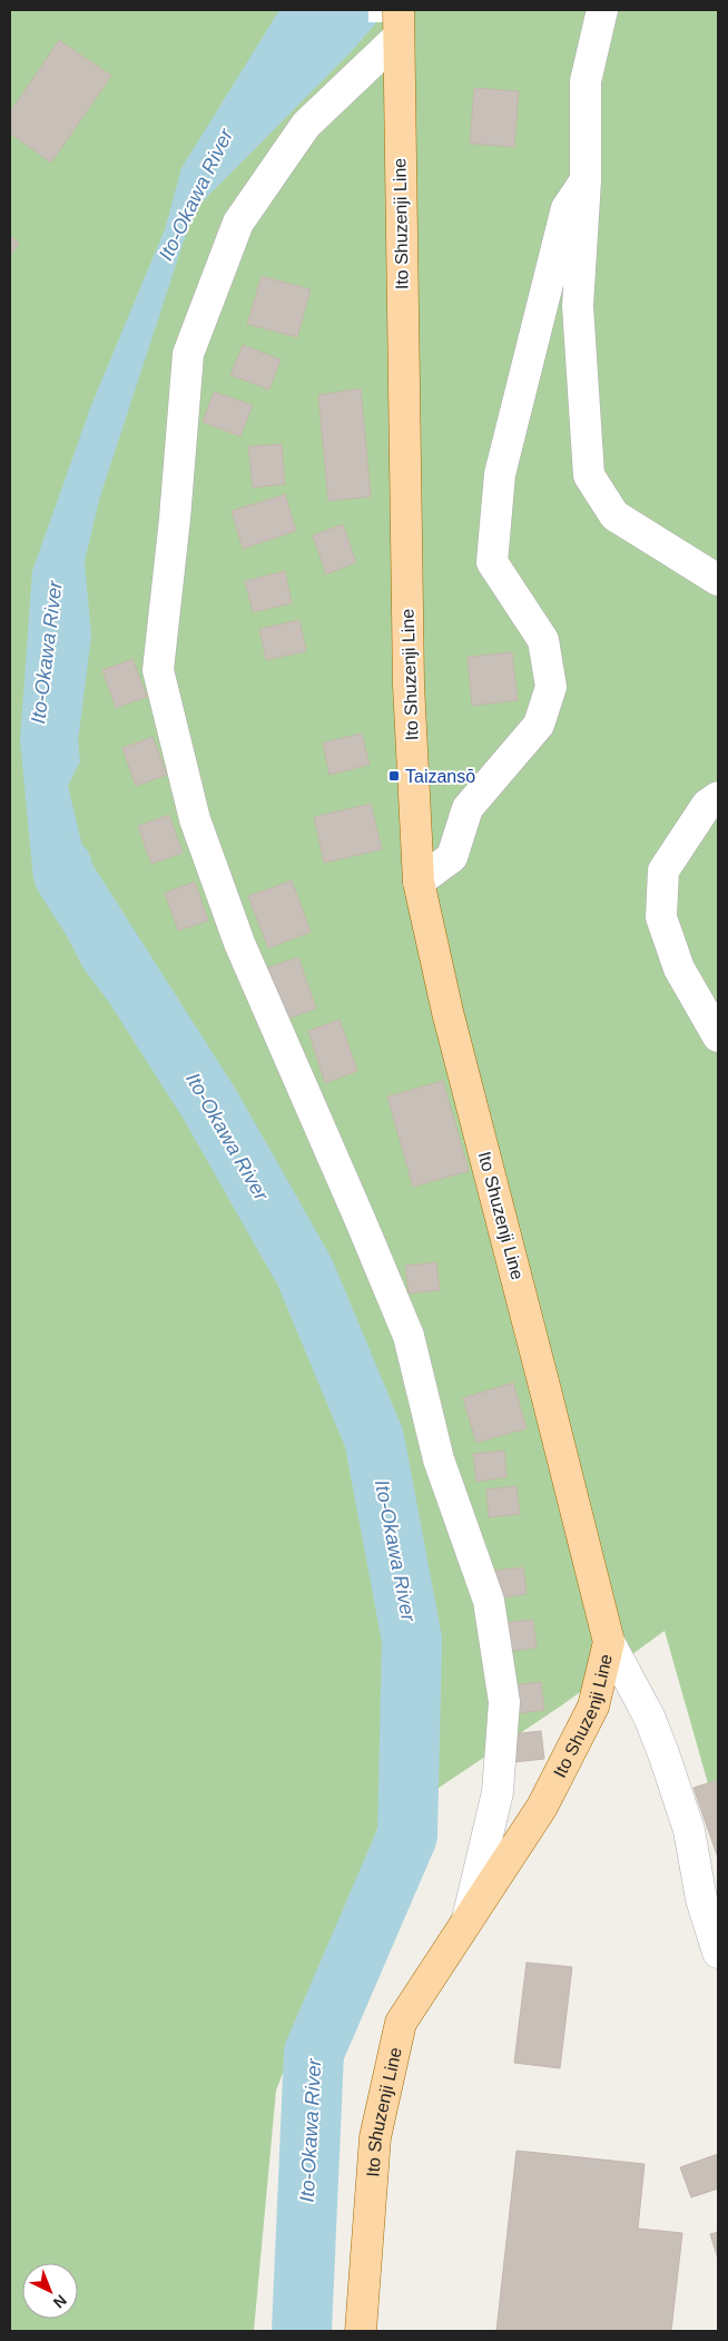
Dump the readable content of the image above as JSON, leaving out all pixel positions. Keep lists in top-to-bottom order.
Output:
{
  "streets": {
    "main road": ["Ito Shuzenji Line"]
  },
  "water": ["Ito-Okawa River"],
  "places": {
    "transit": ["Taizansō"]
  },
  "north": "bottom right"
}
